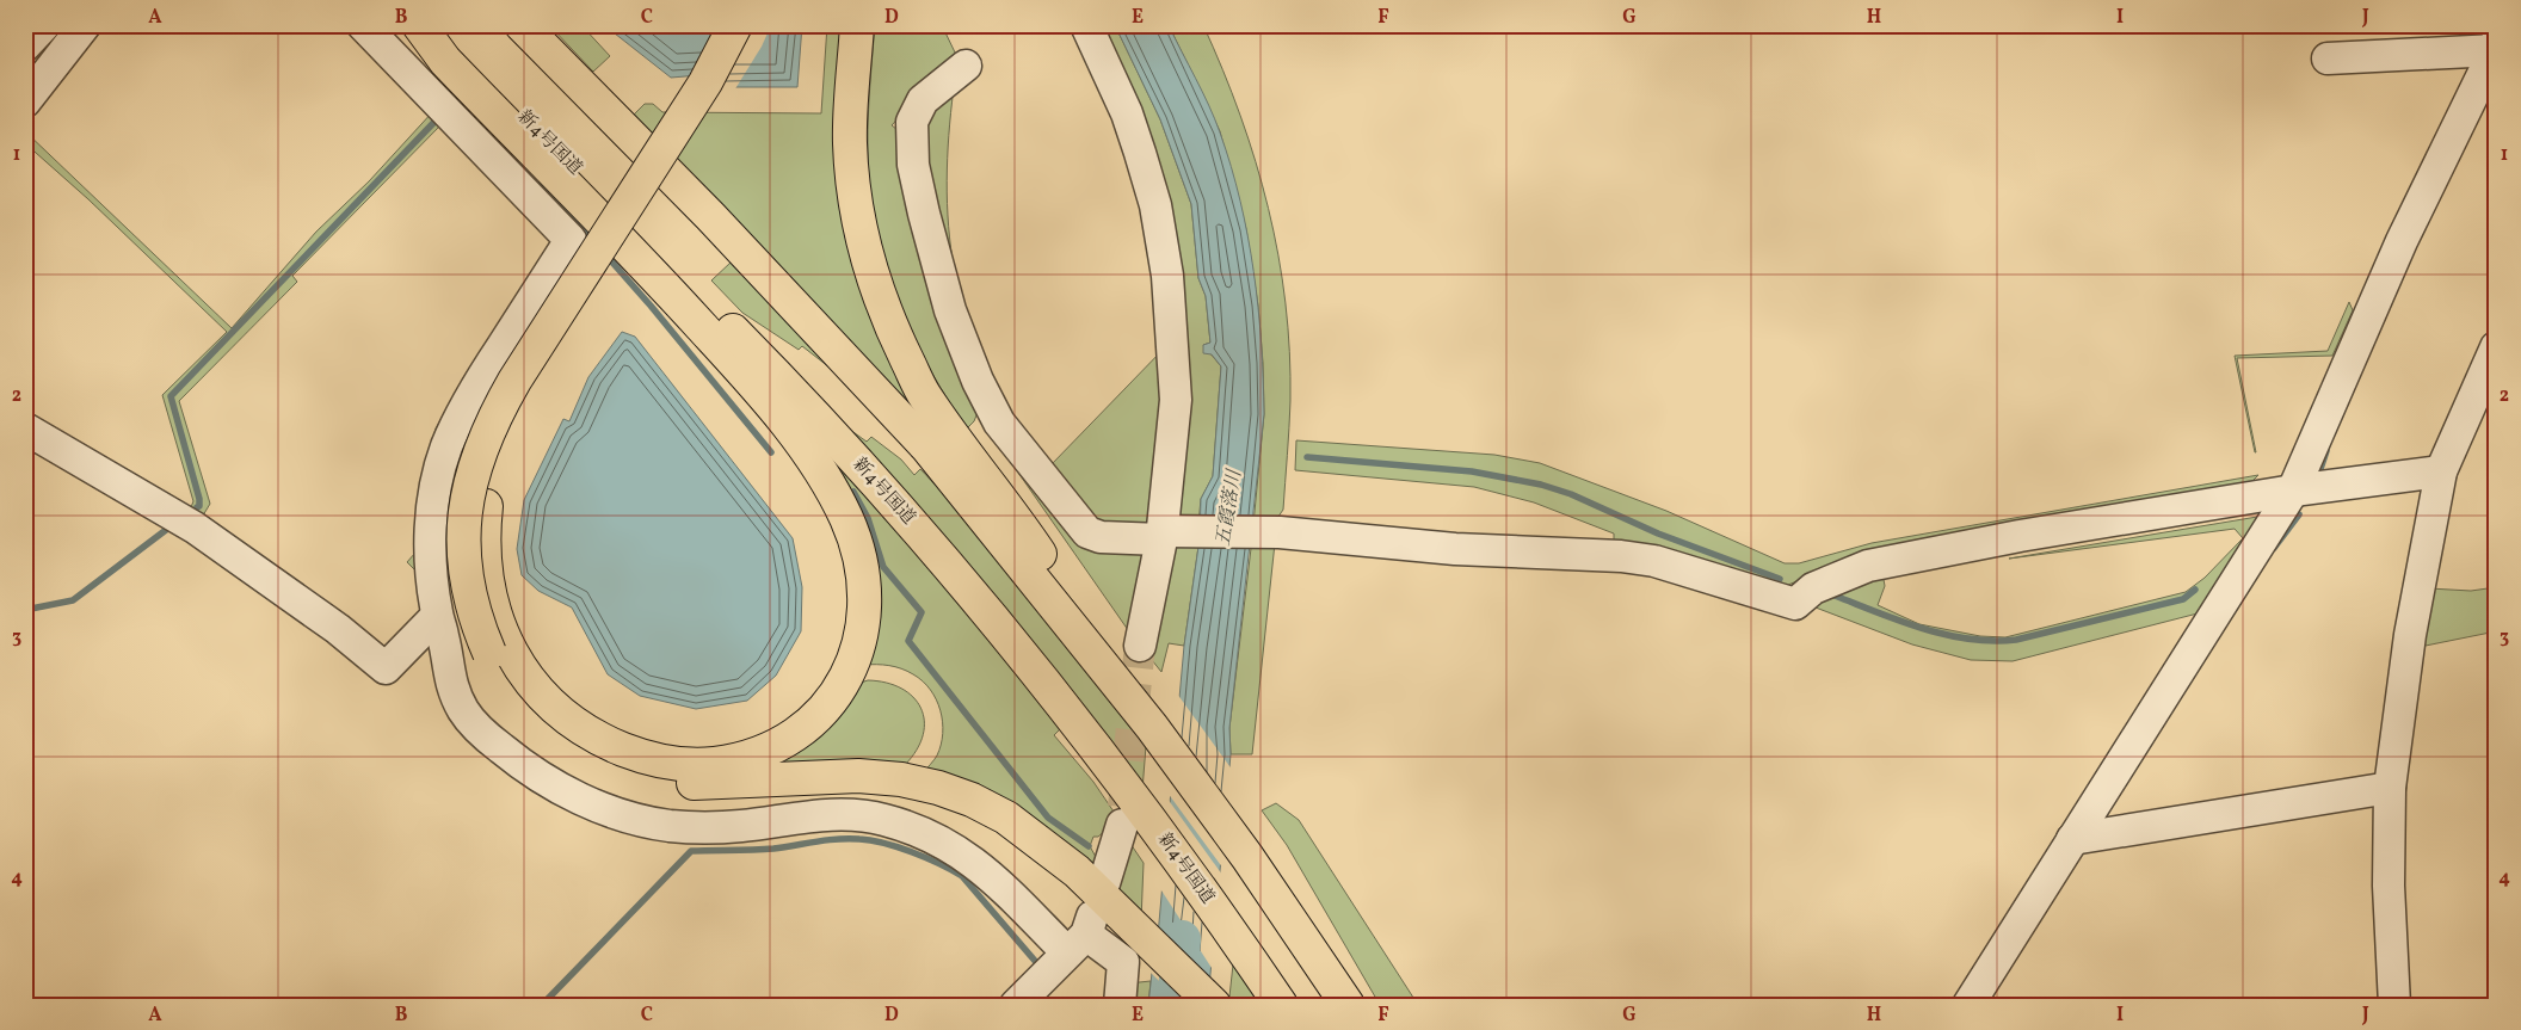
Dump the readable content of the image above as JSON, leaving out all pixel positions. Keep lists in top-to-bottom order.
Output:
{
  "streets": {
    "highway": ["新4号国道"]
  },
  "water": ["五霞落川"],
  "grid": {
    "columns": [
      "A",
      "B",
      "C",
      "D",
      "E",
      "F",
      "G",
      "H",
      "I",
      "J"
    ],
    "rows": [
      "1",
      "2",
      "3",
      "4"
    ]
  }
}
